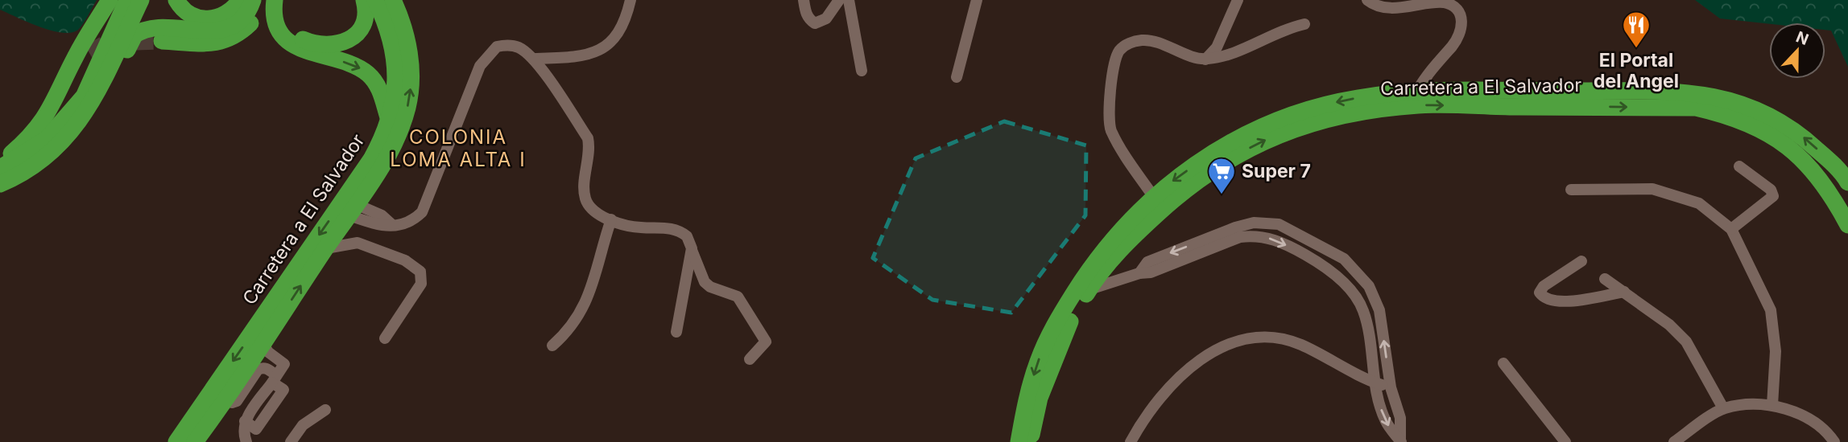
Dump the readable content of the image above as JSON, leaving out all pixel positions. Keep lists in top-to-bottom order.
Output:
{
  "streets": {
    "highway": ["Carretera a El Salvador"]
  },
  "districts": ["COLONIA LOMA ALTA I"],
  "places": {
    "restaurant": ["El Portal del Angel"],
    "supermarket": ["Super 7"]
  },
  "north": "top"
}
